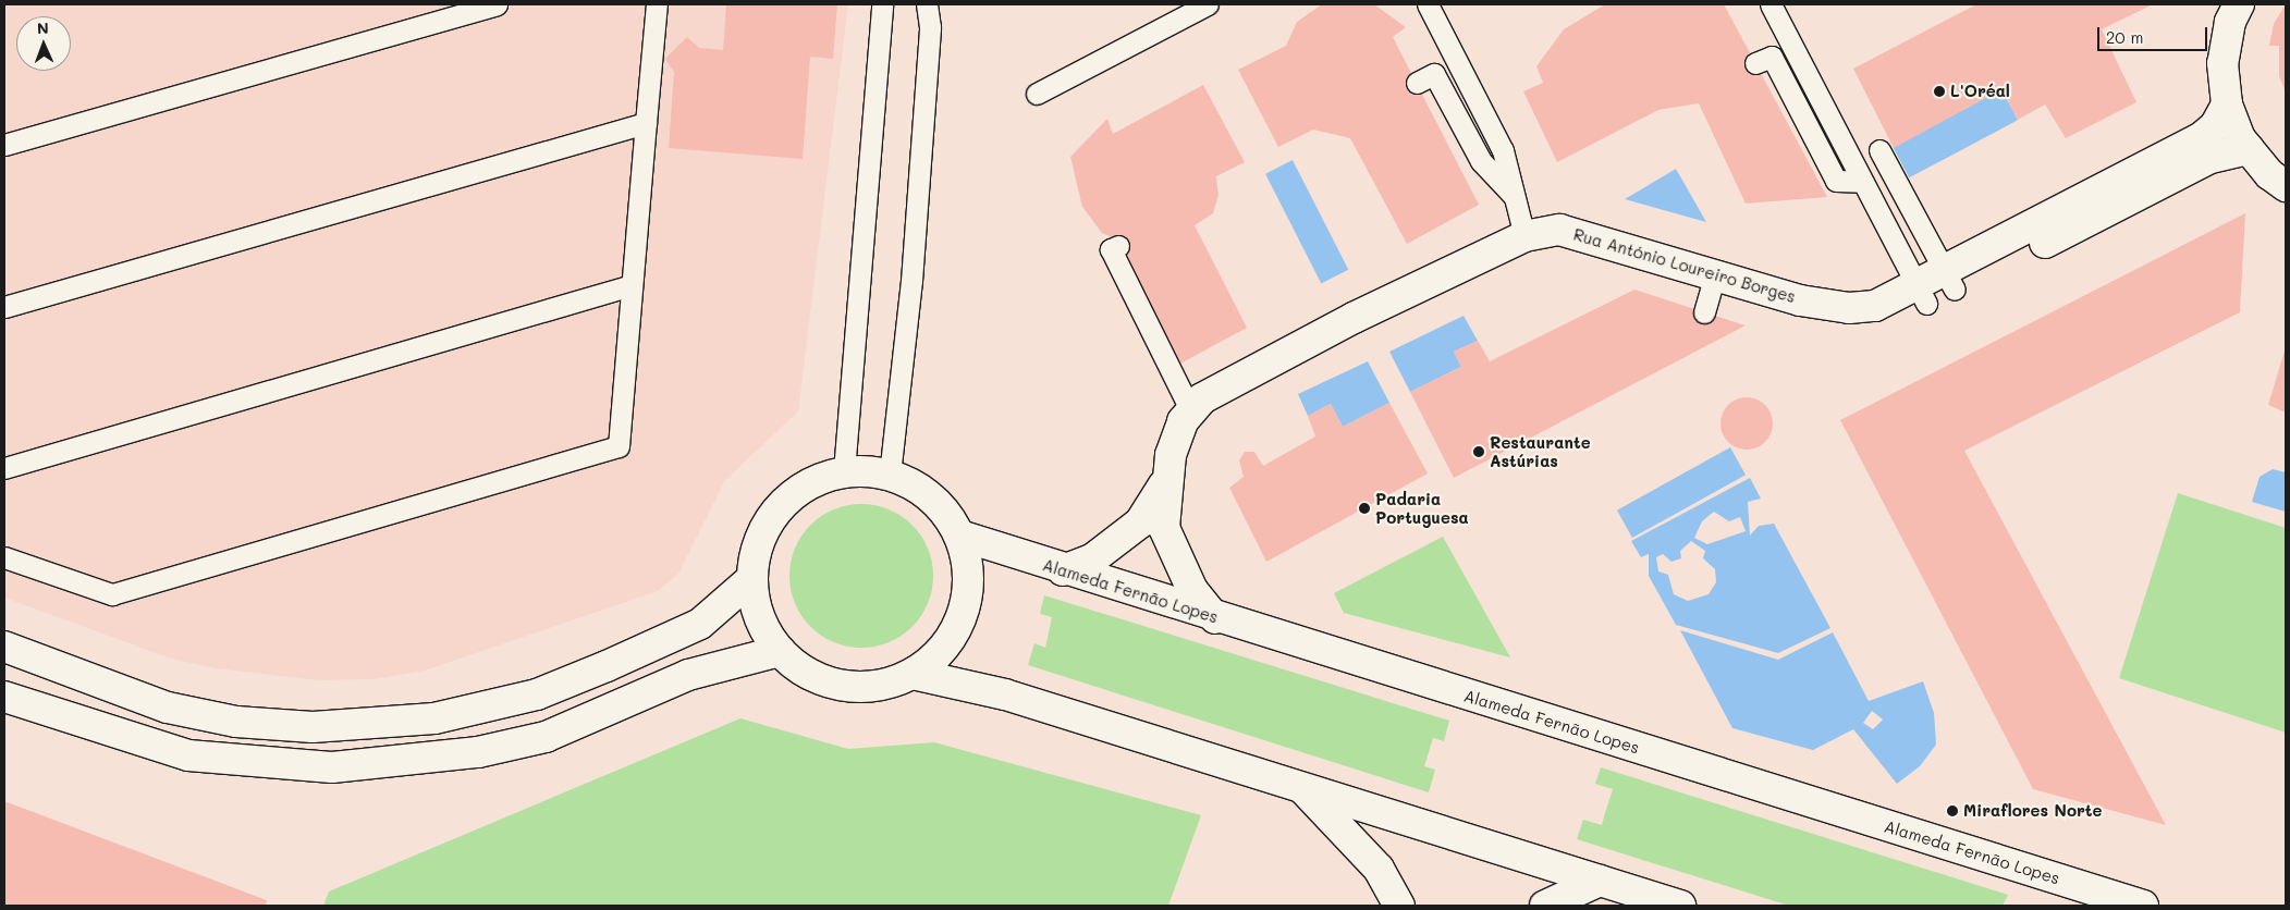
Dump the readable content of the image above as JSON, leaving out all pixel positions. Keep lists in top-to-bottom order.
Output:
{
  "streets": {
    "street": ["Rua António Loureiro Borges", "Alameda Fernão Lopes"]
  },
  "crossings": [
    ["Rua António Loureiro Borges", "Alameda Fernão Lopes"]
  ],
  "places": [
    "L'Oréal",
    "Restaurante Astúrias",
    "Padaria Portuguesa",
    "Miraflores Norte"
  ],
  "scale_bar": "20 m",
  "north": "top"
}
